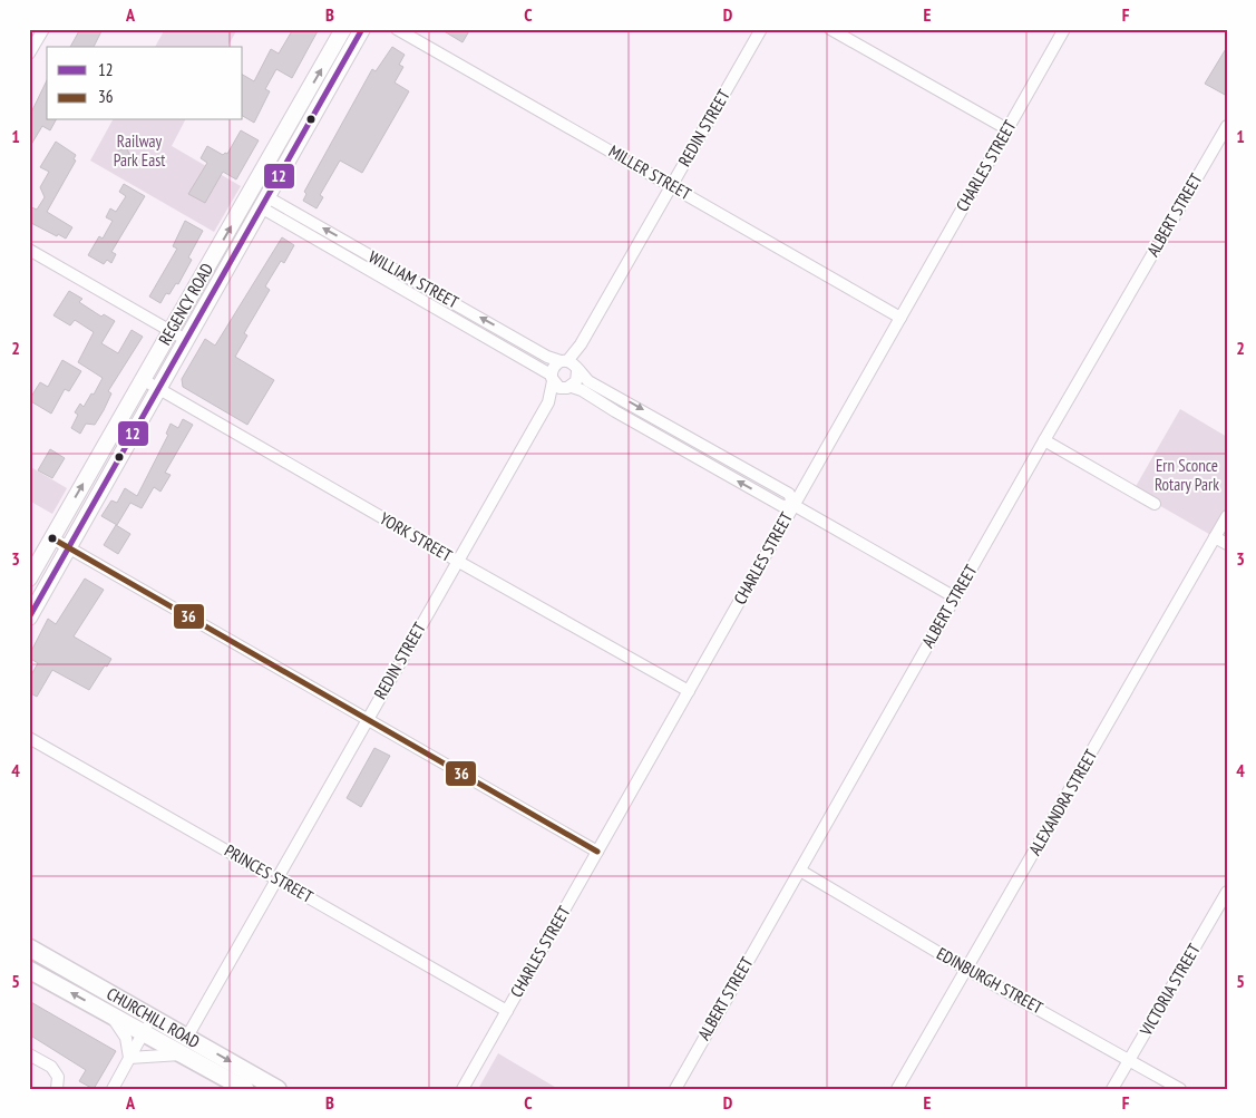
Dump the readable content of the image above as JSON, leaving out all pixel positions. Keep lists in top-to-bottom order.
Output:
{
  "streets": {
    "main road": ["REGENCY ROAD", "CHURCHILL ROAD"],
    "street": [
      "REDIN STREET",
      "CHARLES STREET",
      "MILLER STREET",
      "ALBERT STREET",
      "WILLIAM STREET",
      "YORK STREET",
      "ALEXANDRA STREET",
      "PRINCES STREET",
      "EDINBURGH STREET",
      "VICTORIA STREET"
    ]
  },
  "crossings": [
    ["REDIN STREET", "MILLER STREET"],
    ["REDIN STREET", "WILLIAM STREET"],
    ["REDIN STREET", "YORK STREET"],
    ["REDIN STREET", "PRINCES STREET"],
    ["REDIN STREET", "CHURCHILL ROAD"],
    ["CHARLES STREET", "MILLER STREET"],
    ["CHARLES STREET", "WILLIAM STREET"],
    ["CHARLES STREET", "YORK STREET"],
    ["CHARLES STREET", "PRINCES STREET"],
    ["ALBERT STREET", "WILLIAM STREET"],
    ["ALBERT STREET", "EDINBURGH STREET"],
    ["WILLIAM STREET", "REGENCY ROAD"],
    ["REGENCY ROAD", "YORK STREET"],
    ["ALEXANDRA STREET", "EDINBURGH STREET"],
    ["EDINBURGH STREET", "VICTORIA STREET"]
  ],
  "parks": ["Railway Park East", "Ern Sconce Rotary Park"],
  "lines": ["transit line 12", "transit line 36"],
  "legend": ["12", "36"],
  "grid": {
    "columns": [
      "A",
      "B",
      "C",
      "D",
      "E",
      "F"
    ],
    "rows": [
      "1",
      "2",
      "3",
      "4",
      "5"
    ]
  }
}
